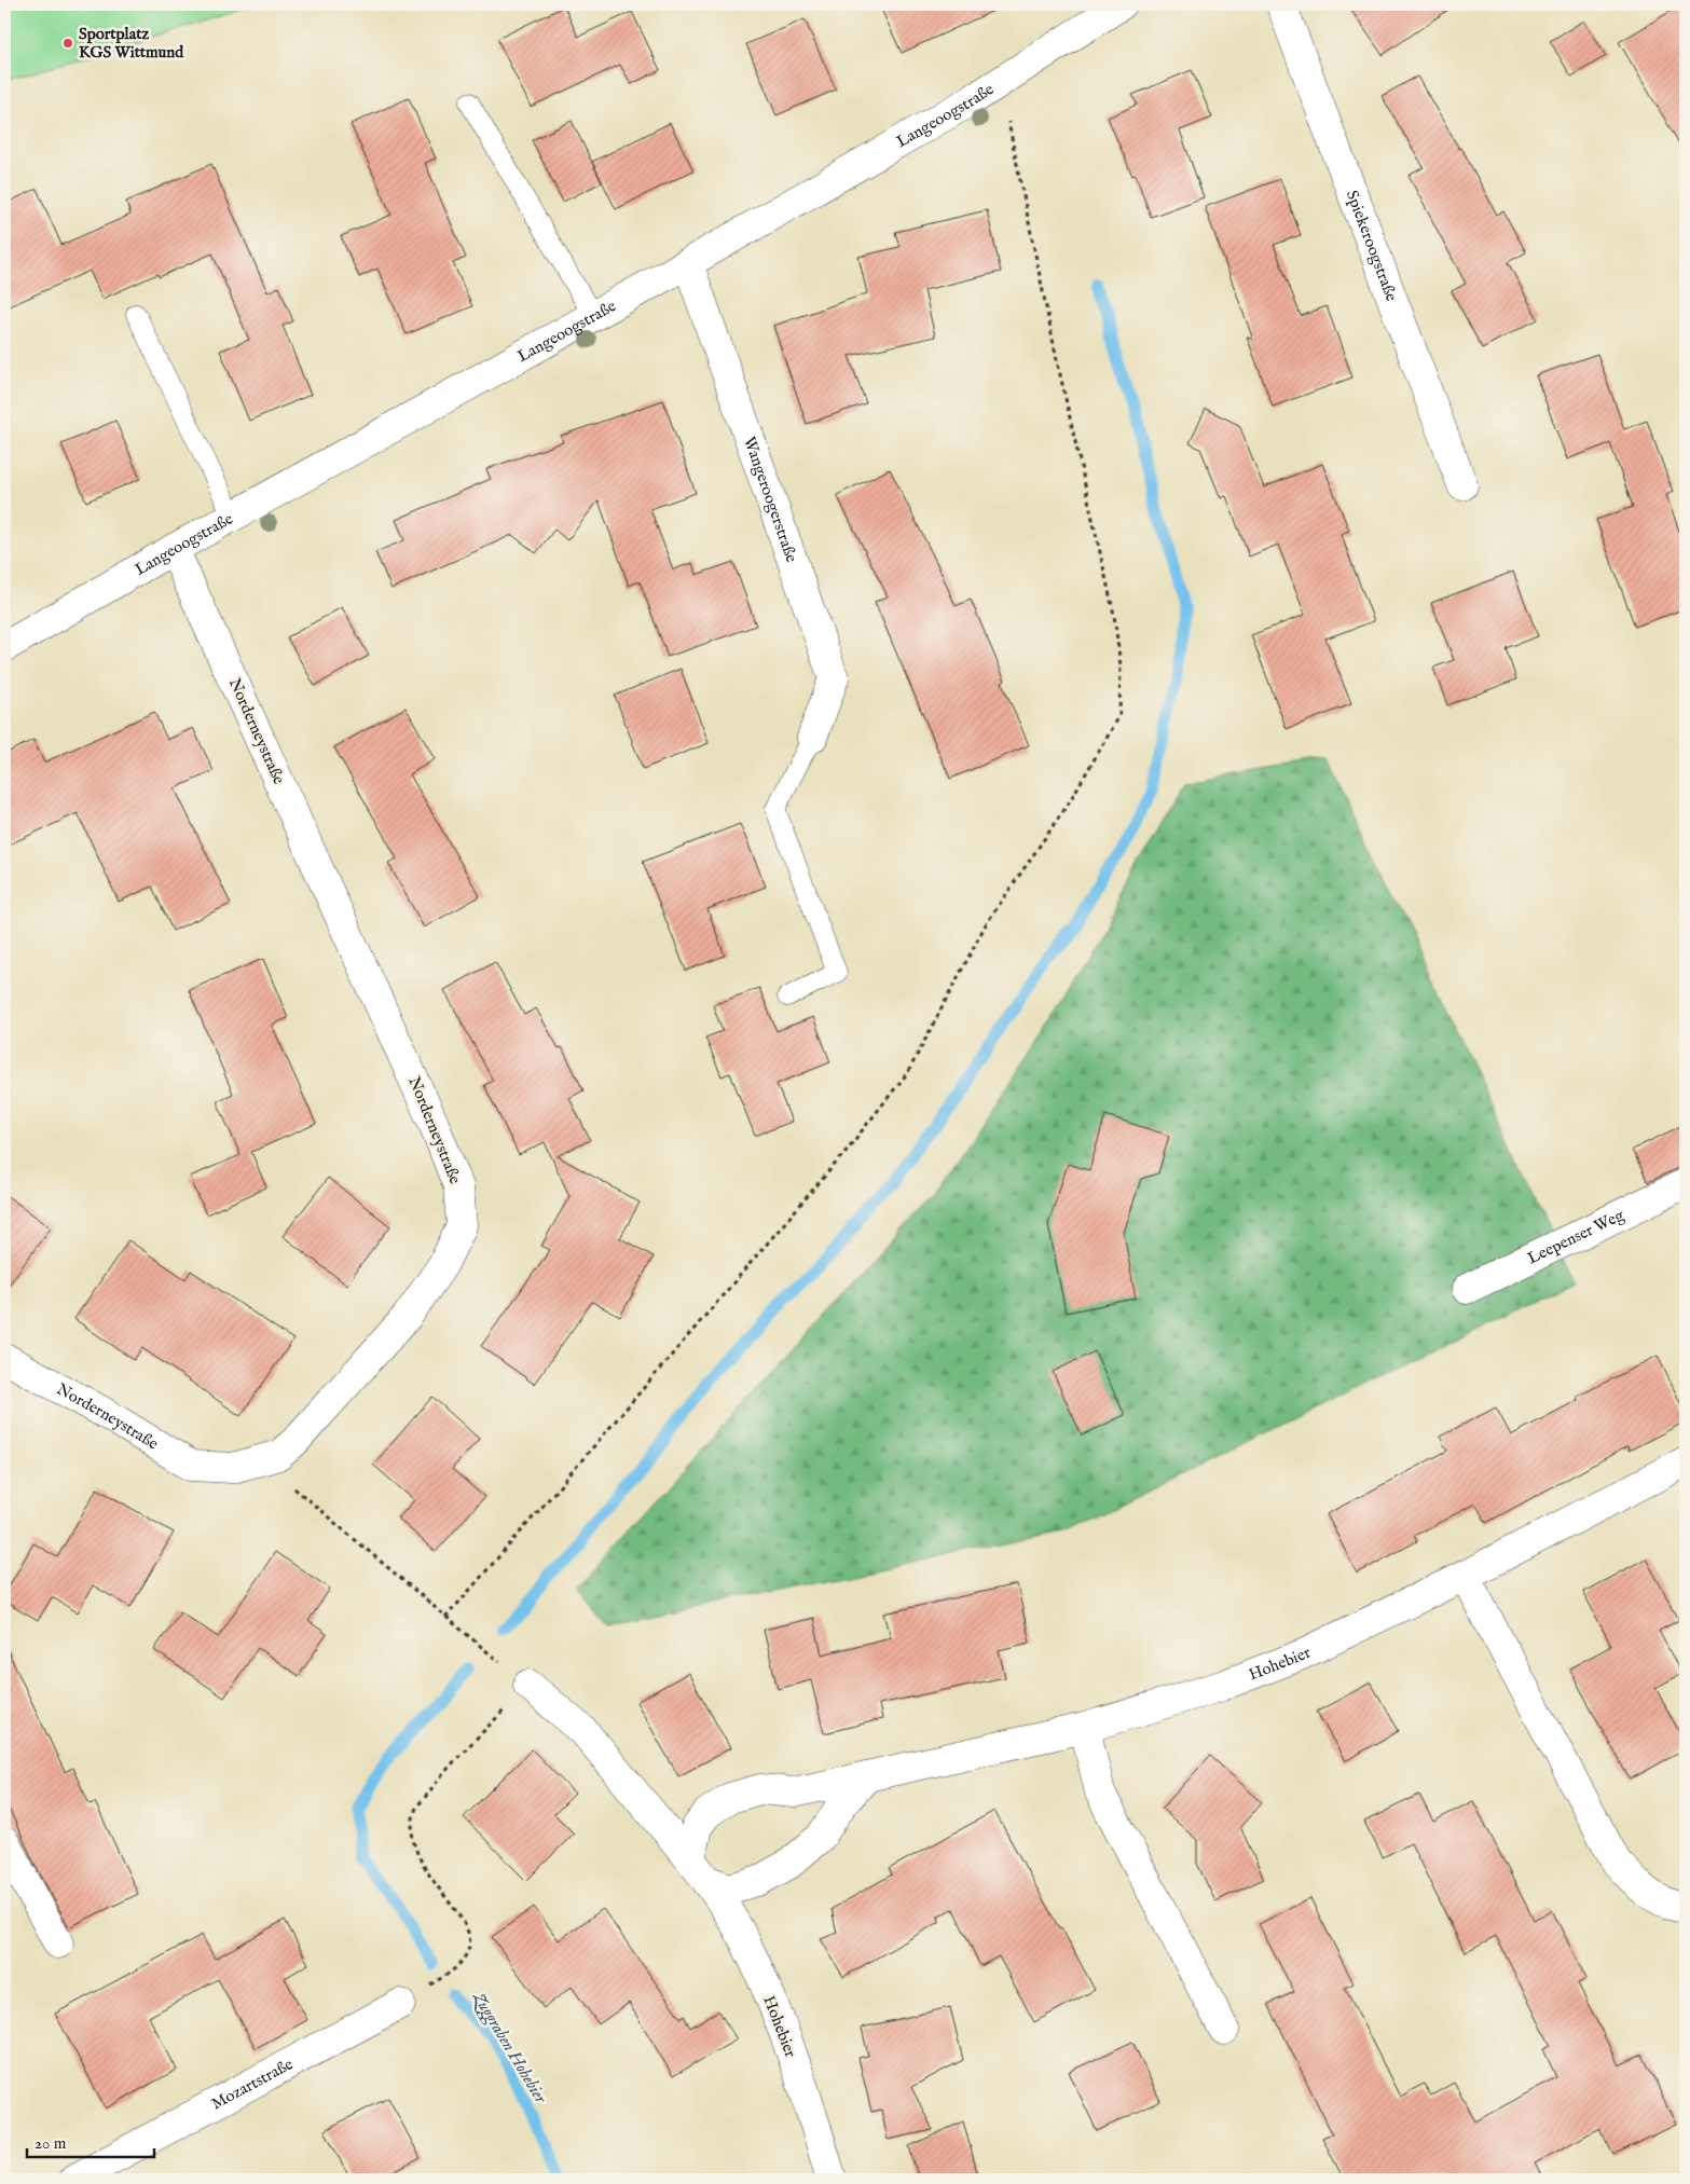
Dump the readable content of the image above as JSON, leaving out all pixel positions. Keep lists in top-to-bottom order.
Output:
{
  "streets": {
    "street": [
      "Langeoogstraße",
      "Spiekeroogstraße",
      "Wangeroogerstraße",
      "Norderneystraße",
      "Leepenser Weg",
      "Hohebier",
      "Mozartstraße"
    ]
  },
  "crossings": [
    ["Langeoogstraße", "Wangeroogerstraße"],
    ["Langeoogstraße", "Norderneystraße"]
  ],
  "water": ["Zuggraben Hohebier"],
  "places": ["Sportplatz KGS Wittmund"],
  "scale_bar": "20 m"
}
